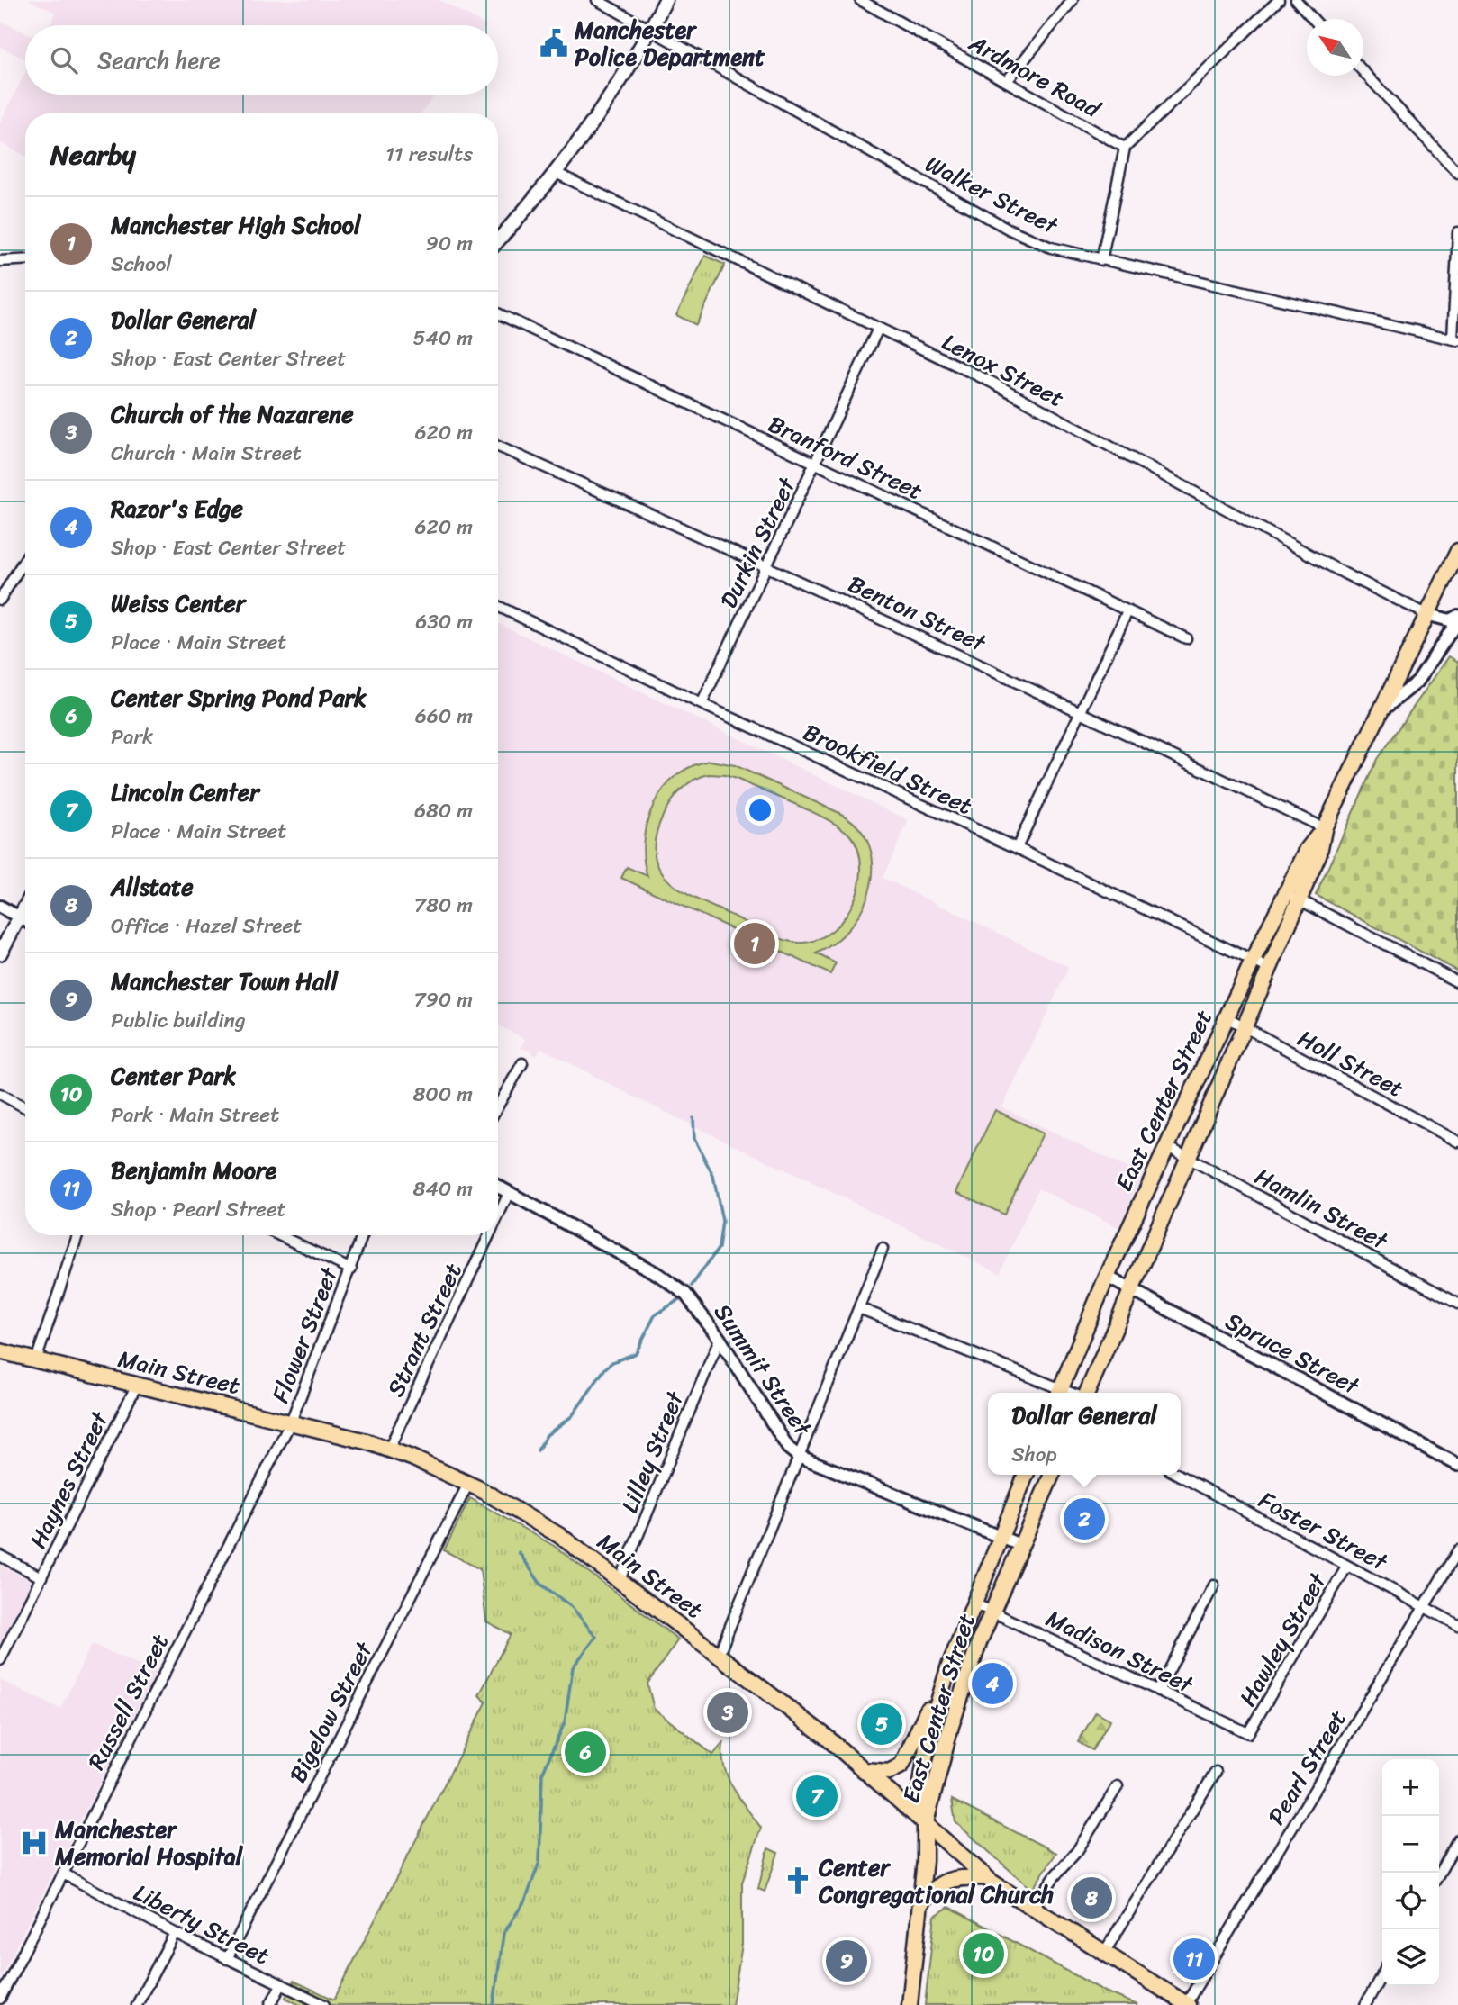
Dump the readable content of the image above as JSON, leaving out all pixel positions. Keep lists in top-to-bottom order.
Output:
{
  "streets": {
    "main road": ["East Center Street", "Main Street"],
    "street": [
      "Ardmore Road",
      "Walker Street",
      "Lenox Street",
      "Branford Street",
      "Durkin Street",
      "Benton Street",
      "Brookfield Street",
      "Holl Street",
      "Hamlin Street",
      "Strant Street",
      "Flower Street",
      "Spruce Street",
      "Summit Street",
      "Lilley Street",
      "Haynes Street",
      "Foster Street",
      "Hawley Street",
      "Madison Street",
      "Russell Street",
      "Bigelow Street",
      "Pearl Street",
      "Liberty Street"
    ]
  },
  "crossings": [
    ["Lenox Street", "Durkin Street"],
    ["Lenox Street", "East Center Street"],
    ["Branford Street", "Durkin Street"],
    ["Durkin Street", "Benton Street"],
    ["Durkin Street", "Brookfield Street"],
    ["Benton Street", "East Center Street"],
    ["Brookfield Street", "East Center Street"],
    ["Holl Street", "East Center Street"],
    ["East Center Street", "Hamlin Street"],
    ["East Center Street", "Spruce Street"],
    ["East Center Street", "Summit Street"],
    ["East Center Street", "Main Street"],
    ["East Center Street", "Madison Street"],
    ["Strant Street", "Summit Street"],
    ["Strant Street", "Main Street"],
    ["Flower Street", "Main Street"],
    ["Flower Street", "Russell Street"],
    ["Summit Street", "Lilley Street"],
    ["Main Street", "Lilley Street"],
    ["Main Street", "Haynes Street"],
    ["Main Street", "Russell Street"],
    ["Main Street", "Bigelow Street"],
    ["Main Street", "Pearl Street"],
    ["Foster Street", "Hawley Street"],
    ["Foster Street", "Pearl Street"],
    ["Hawley Street", "Madison Street"],
    ["Russell Street", "Liberty Street"],
    ["Bigelow Street", "Liberty Street"]
  ],
  "places": {
    "public building": ["Manchester Police Department"],
    "hospital": ["Manchester Memorial Hospital"],
    "church": ["Center Congregational Church"]
  },
  "north": "top left",
  "page": {
    "search": "Search here",
    "heading": ["Nearby", "11 results"],
    "list": [
      {
        "mark": "1",
        "name": "Manchester High School",
        "note": "School",
        "value": "90 m"
      },
      {
        "mark": "2",
        "name": "Dollar General",
        "note": "Shop · East Center Street",
        "value": "540 m"
      },
      {
        "mark": "3",
        "name": "Church of the Nazarene",
        "note": "Church · Main Street",
        "value": "620 m"
      },
      {
        "mark": "4",
        "name": "Razor's Edge",
        "note": "Shop · East Center Street",
        "value": "620 m"
      },
      {
        "mark": "5",
        "name": "Weiss Center",
        "note": "Place · Main Street",
        "value": "630 m"
      },
      {
        "mark": "6",
        "name": "Center Spring Pond Park",
        "note": "Park",
        "value": "660 m"
      },
      {
        "mark": "7",
        "name": "Lincoln Center",
        "note": "Place · Main Street",
        "value": "680 m"
      },
      {
        "mark": "8",
        "name": "Allstate",
        "note": "Office · Hazel Street",
        "value": "780 m"
      },
      {
        "mark": "9",
        "name": "Manchester Town Hall",
        "note": "Public building",
        "value": "790 m"
      },
      {
        "mark": "10",
        "name": "Center Park",
        "note": "Park · Main Street",
        "value": "800 m"
      },
      {
        "mark": "11",
        "name": "Benjamin Moore",
        "note": "Shop · Pearl Street",
        "value": "840 m"
      }
    ],
    "pins": [
      "1",
      "2",
      "4",
      "3",
      "5",
      "6",
      "7",
      "8",
      "10",
      "11",
      "9"
    ],
    "popup": ["Dollar General", "Shop"],
    "map_buttons": ["+", "−"]
  }
}
